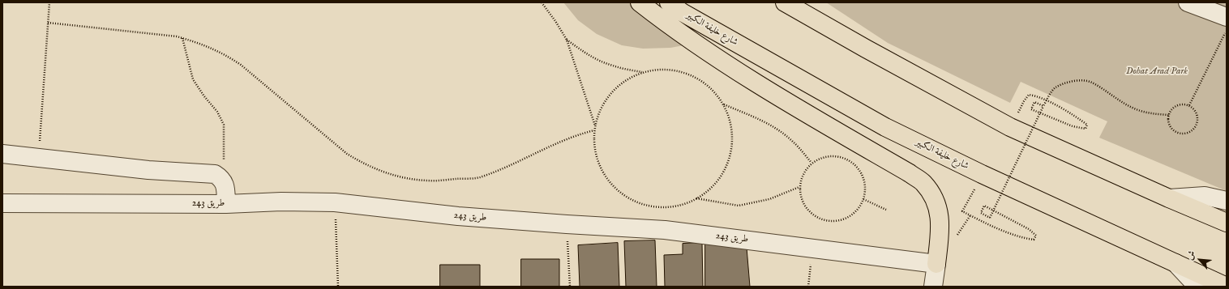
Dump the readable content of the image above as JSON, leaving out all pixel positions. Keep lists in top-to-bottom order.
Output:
{
  "streets": {
    "main road": ["شارع خليفة الكبير"],
    "street": ["طريق 243"]
  },
  "parks": ["Dohat Arad Park"],
  "north": "top left"
}
